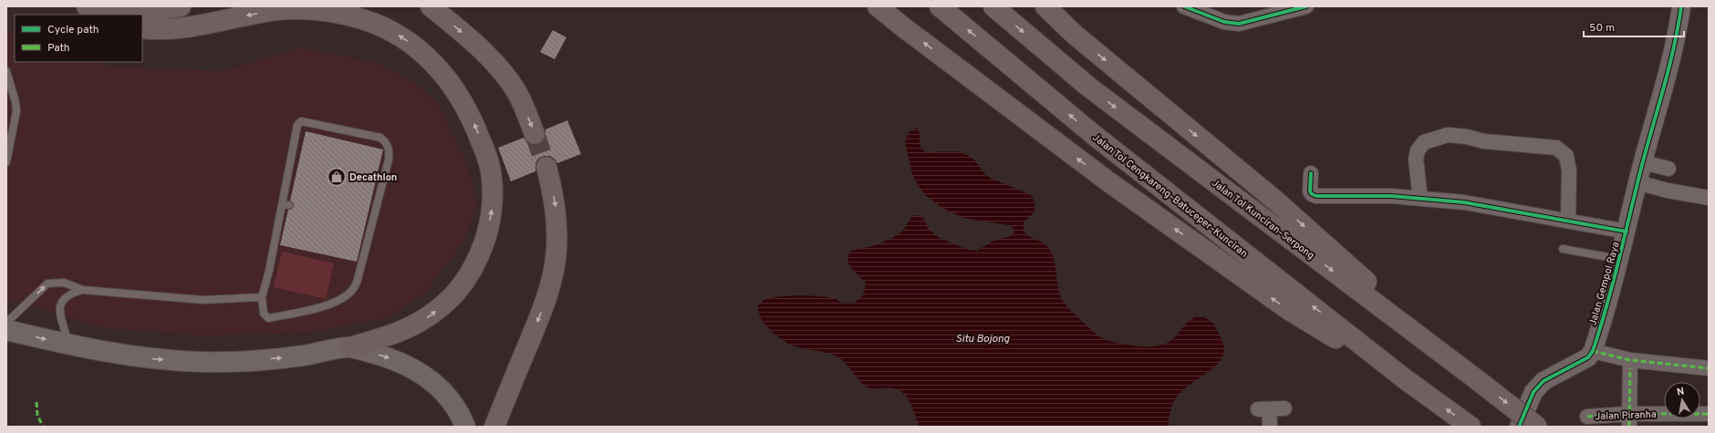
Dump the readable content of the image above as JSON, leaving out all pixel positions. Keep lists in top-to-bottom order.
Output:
{
  "streets": {
    "highway": ["Jalan Tol Cengkareng–Batuceper–Kunciran", "Jalan Tol Kunciran–Serpong"],
    "street": ["Jalan Gempol Raya", "Jalan Piranha"]
  },
  "water": ["Situ Bojong"],
  "places": {
    "shop": ["Decathlon"]
  },
  "legend": ["Cycle path", "Path"],
  "scale_bar": "50 m",
  "north": "top"
}
